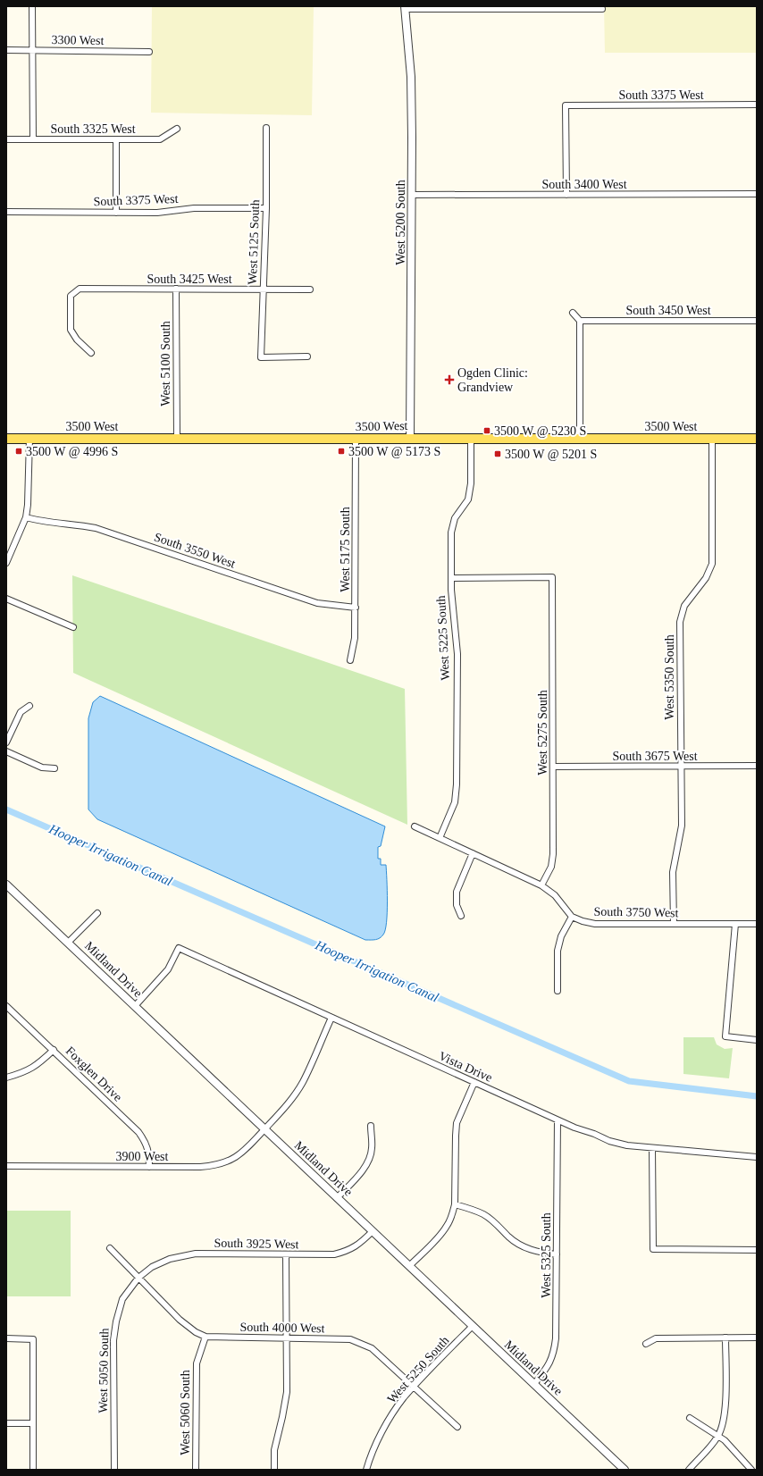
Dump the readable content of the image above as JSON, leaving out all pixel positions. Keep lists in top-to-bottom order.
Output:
{
  "streets": {
    "main road": ["3500 West"],
    "street": [
      "3300 West",
      "South 3375 West",
      "South 3325 West",
      "South 3400 West",
      "West 5200 South",
      "West 5125 South",
      "South 3425 West",
      "South 3450 West",
      "West 5100 South",
      "West 5175 South",
      "South 3550 West",
      "West 5225 South",
      "West 5350 South",
      "West 5275 South",
      "South 3675 West",
      "South 3750 West",
      "Midland Drive",
      "Vista Drive",
      "Foxglen Drive",
      "3900 West",
      "South 3925 West",
      "West 5325 South",
      "South 4000 West",
      "West 5250 South",
      "West 5050 South",
      "West 5060 South"
    ]
  },
  "crossings": [
    ["South 3375 West", "South 3400 West"],
    ["South 3375 West", "West 5125 South"],
    ["South 3400 West", "West 5200 South"],
    ["West 5200 South", "3500 West"],
    ["West 5125 South", "South 3425 West"],
    ["South 3425 West", "West 5100 South"],
    ["West 5100 South", "3500 West"],
    ["3500 West", "West 5175 South"],
    ["3500 West", "West 5225 South"],
    ["3500 West", "West 5350 South"],
    ["West 5175 South", "South 3550 West"],
    ["West 5225 South", "West 5275 South"],
    ["West 5350 South", "South 3675 West"],
    ["West 5350 South", "South 3750 West"],
    ["West 5275 South", "South 3675 West"],
    ["Midland Drive", "Vista Drive"],
    ["Midland Drive", "3900 West"],
    ["Midland Drive", "South 3925 West"],
    ["Midland Drive", "West 5325 South"],
    ["Midland Drive", "West 5250 South"],
    ["Vista Drive", "3900 West"],
    ["Vista Drive", "West 5325 South"],
    ["Foxglen Drive", "3900 West"],
    ["South 3925 West", "South 4000 West"],
    ["South 3925 West", "West 5050 South"],
    ["South 4000 West", "West 5250 South"],
    ["South 4000 West", "West 5050 South"],
    ["South 4000 West", "West 5060 South"]
  ],
  "water": ["Hooper Irrigation Canal"],
  "places": {
    "health": ["Ogden Clinic: Grandview"],
    "transit": [
      "3500 W @ 5230 S",
      "3500 W @ 4996 S",
      "3500 W @ 5173 S",
      "3500 W @ 5201 S"
    ]
  }
}
